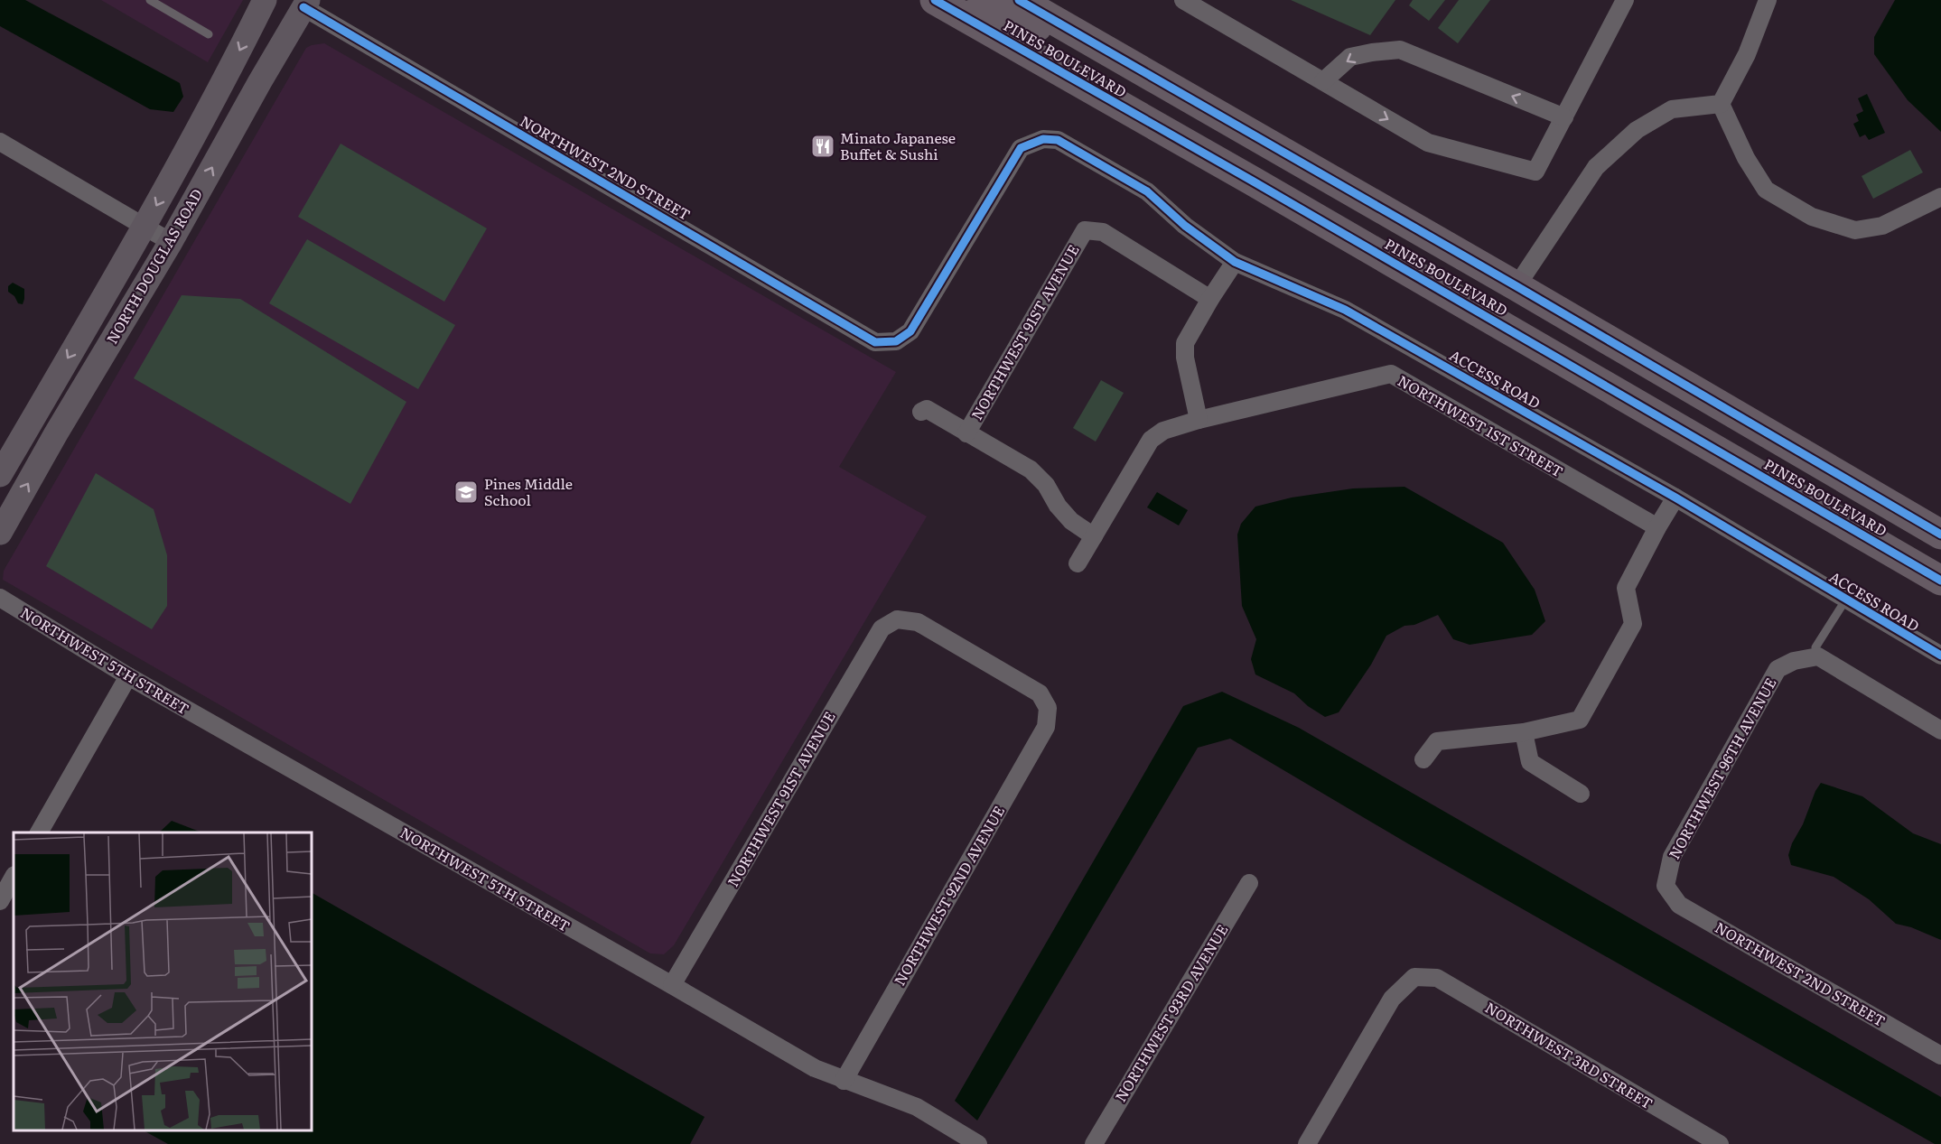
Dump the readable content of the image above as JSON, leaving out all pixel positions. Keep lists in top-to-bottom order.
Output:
{
  "streets": {
    "highway": ["PINES BOULEVARD"],
    "main road": ["NORTH DOUGLAS ROAD"],
    "street": [
      "NORTHWEST 2ND STREET",
      "NORTHWEST 91ST AVENUE",
      "ACCESS ROAD",
      "NORTHWEST 1ST STREET",
      "NORTHWEST 5TH STREET",
      "NORTHWEST 96TH AVENUE",
      "NORTHWEST 92ND AVENUE",
      "NORTHWEST 93RD AVENUE",
      "NORTHWEST 3RD STREET"
    ]
  },
  "crossings": [
    ["NORTHWEST 2ND STREET", "NORTH DOUGLAS ROAD"],
    ["NORTHWEST 2ND STREET", "ACCESS ROAD"],
    ["NORTHWEST 2ND STREET", "NORTHWEST 96TH AVENUE"],
    ["NORTHWEST 91ST AVENUE", "NORTHWEST 5TH STREET"],
    ["NORTHWEST 91ST AVENUE", "NORTHWEST 92ND AVENUE"],
    ["NORTHWEST 5TH STREET", "NORTHWEST 92ND AVENUE"]
  ],
  "places": {
    "restaurant": ["Minato Japanese Buffet & Sushi"],
    "school or university": ["Pines Middle School"]
  }
}
